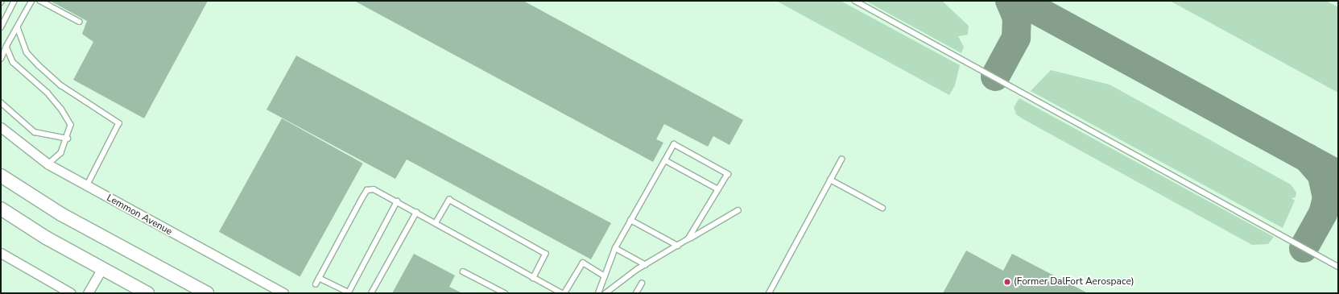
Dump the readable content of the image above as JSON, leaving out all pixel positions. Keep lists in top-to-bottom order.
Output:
{
  "streets": {
    "street": ["Lemmon Avenue"]
  },
  "places": ["(Former DalFort Aerospace)"]
}
